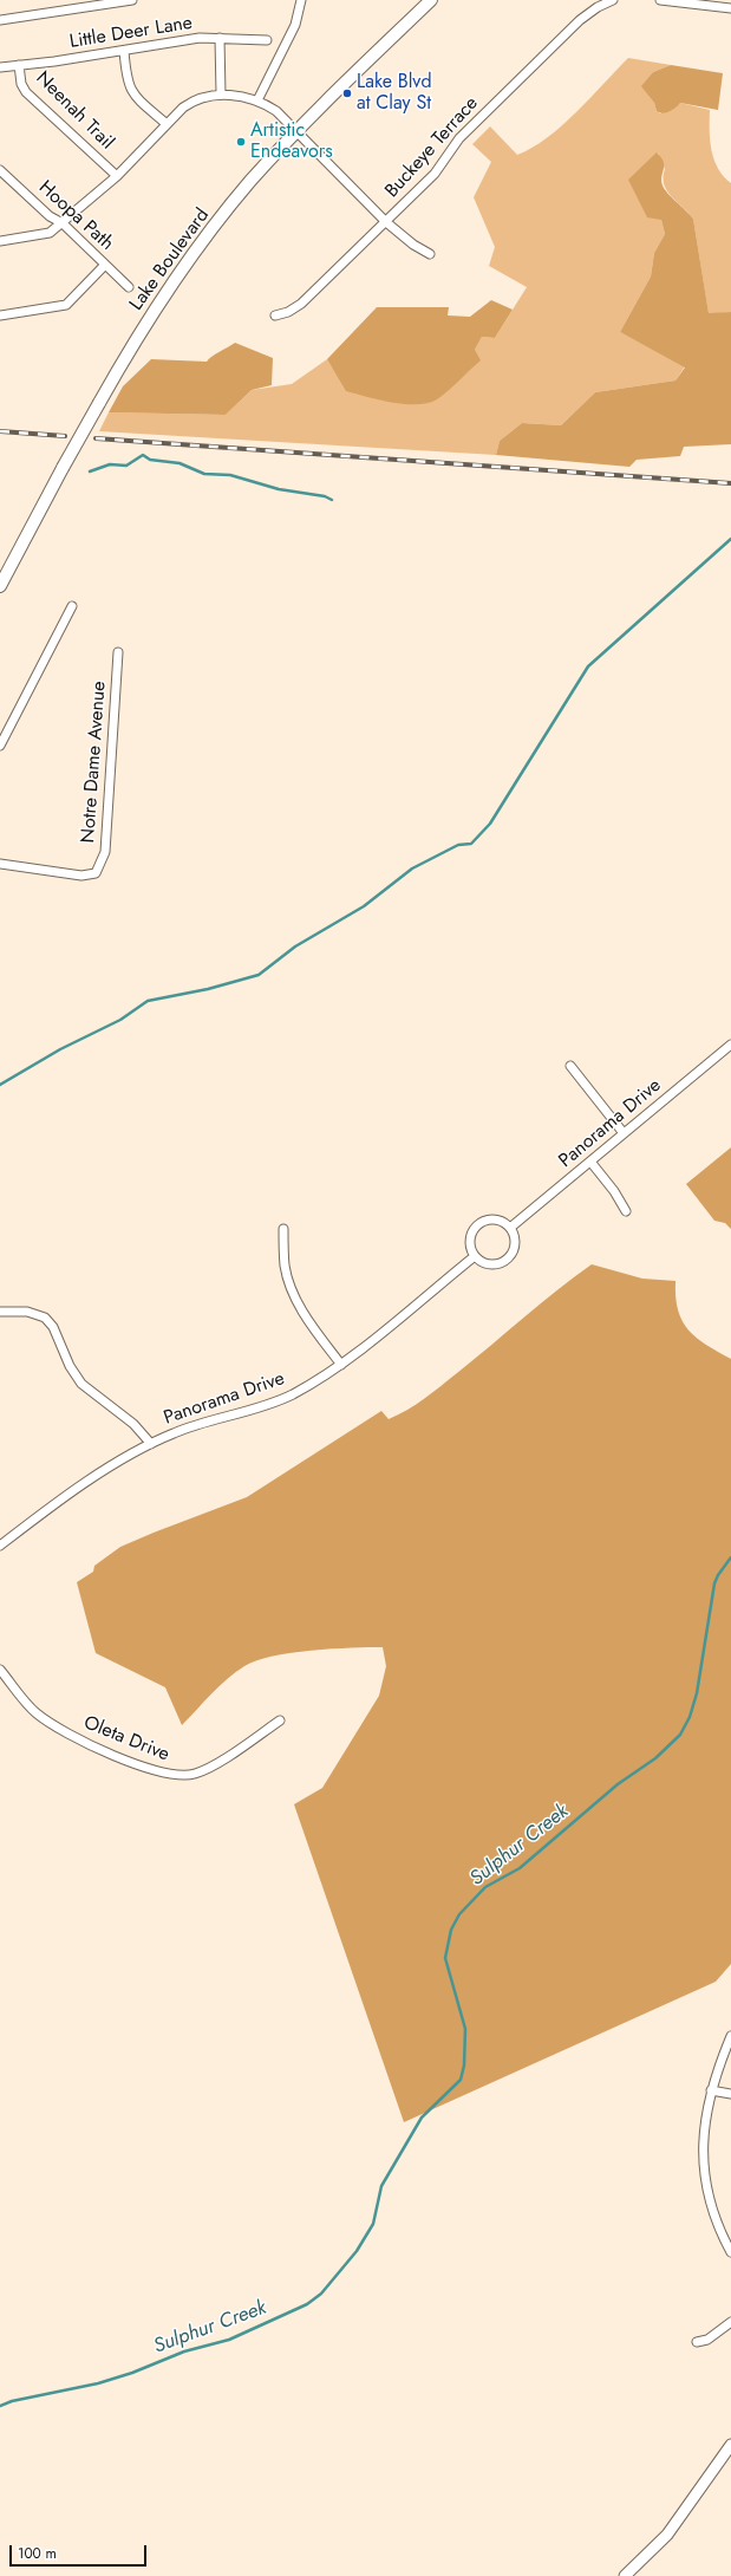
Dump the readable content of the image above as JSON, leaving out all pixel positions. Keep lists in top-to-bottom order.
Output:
{
  "streets": {
    "main road": ["Lake Boulevard"],
    "street": [
      "Little Deer Lane",
      "Neenah Trail",
      "Buckeye Terrace",
      "Hoopa Path",
      "Notre Dame Avenue",
      "Panorama Drive",
      "Oleta Drive"
    ]
  },
  "crossings": [
    ["Little Deer Lane", "Neenah Trail"]
  ],
  "water": ["Sulphur Creek"],
  "places": ["Lake Blvd at Clay St", "Artistic Endeavors"],
  "scale_bar": "100 m"
}
